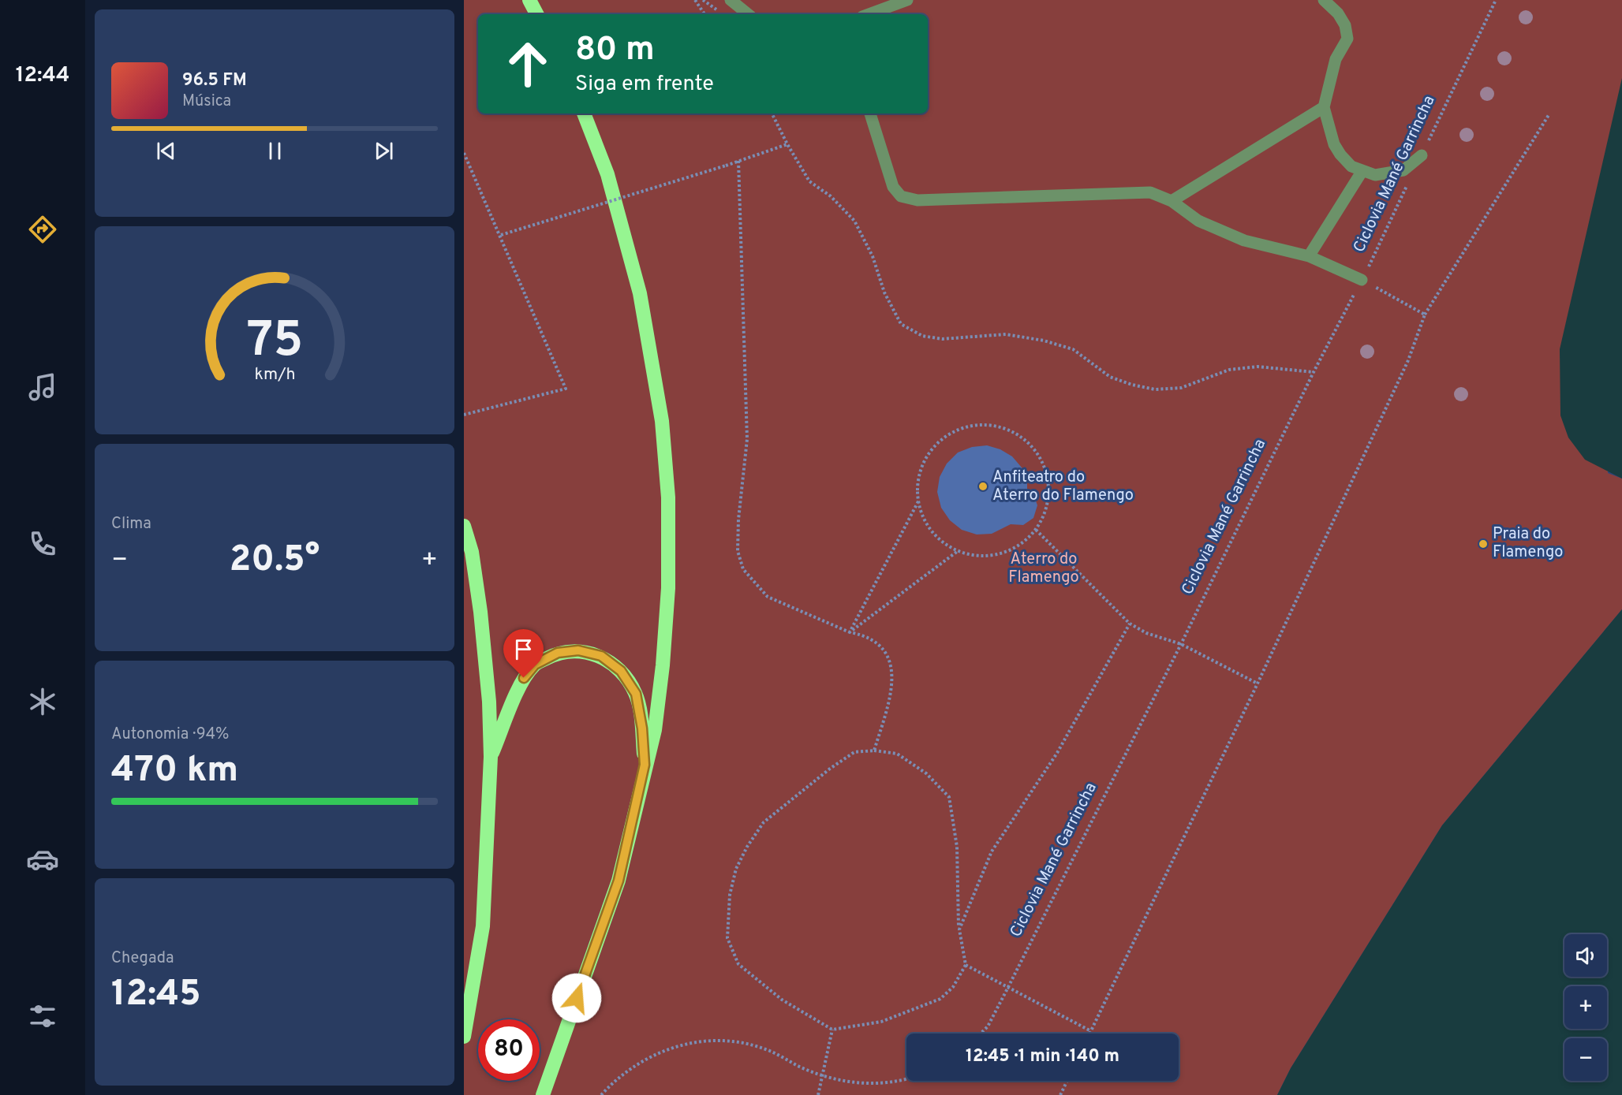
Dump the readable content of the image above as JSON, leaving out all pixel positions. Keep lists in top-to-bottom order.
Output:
{
  "streets": {
    "path": ["Ciclovia Mané Garrincha"]
  },
  "parks": ["Aterro do Flamengo"],
  "places": ["Anfiteatro do Aterro do Flamengo", "Praia do Flamengo"],
  "page": {
    "tabs": "12:44",
    "turn": ["80 m", "Siga em frente"],
    "song": ["96.5 FM", "Música"],
    "tile": [
      "Clima",
      ["Autonomia · 94%", "470 km"],
      ["Chegada", "12:45"]
    ],
    "heat": ["−", "20.5°", "+"],
    "map_buttons": ["+", "−"],
    "limit": "80",
    "trip": "12:45 · 1 min · 140 m",
    "gauge": ["75", "km/h"]
  }
}
